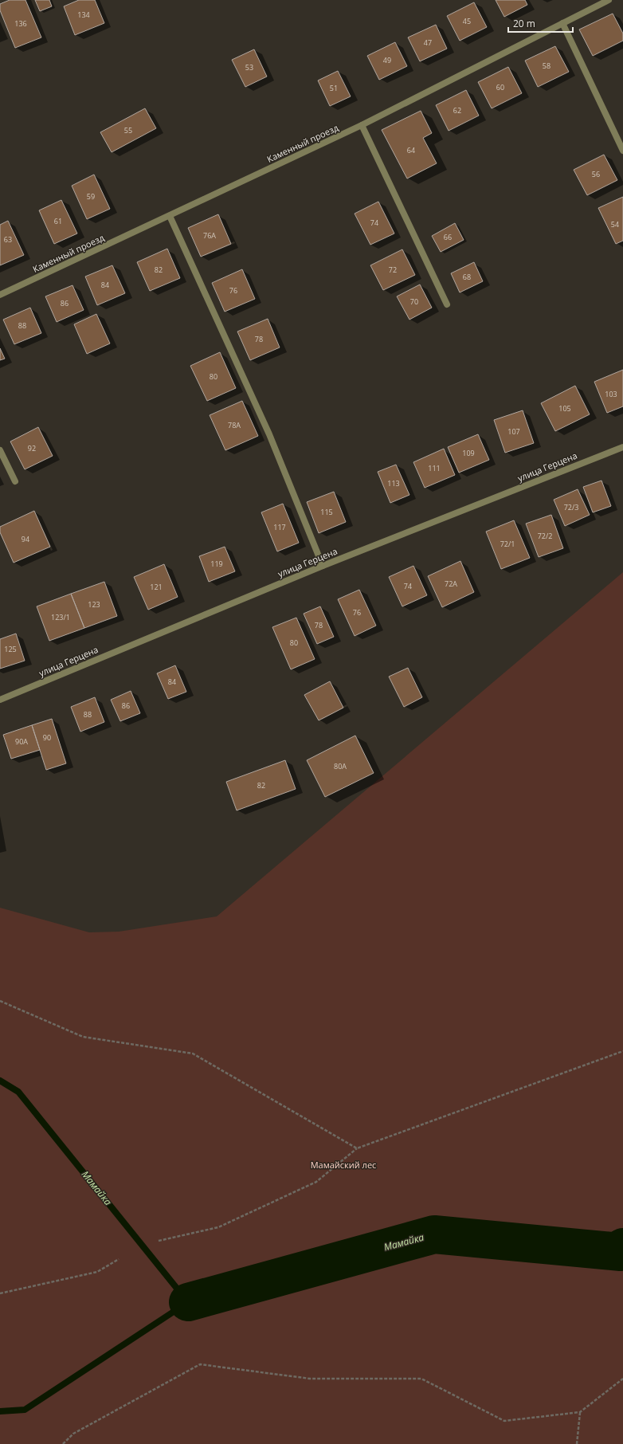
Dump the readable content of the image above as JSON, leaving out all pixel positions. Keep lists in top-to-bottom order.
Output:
{
  "streets": {
    "street": ["Каменный проезд", "улица Герцена"]
  },
  "water": ["Мамайка"],
  "parks": ["Мамайский лес"],
  "house_numbers": [
    "134",
    "45",
    "136",
    "47",
    "49",
    "58",
    "53",
    "60",
    "51",
    "62",
    "55",
    "64",
    "56",
    "59",
    "61",
    "74",
    "54",
    "76А",
    "66",
    "63",
    "82",
    "72",
    "68",
    "84",
    "76",
    "70",
    "86",
    "88",
    "78",
    "80",
    "103",
    "105",
    "78А",
    "107",
    "92",
    "109",
    "111",
    "113",
    "72/3",
    "115",
    "117",
    "72/2",
    "94",
    "72/1",
    "119",
    "72А",
    "74",
    "121",
    "123",
    "76",
    "123/1",
    "78",
    "80",
    "125",
    "84",
    "86",
    "88",
    "90",
    "90А",
    "80А",
    "82"
  ],
  "scale_bar": "20 m"
}
